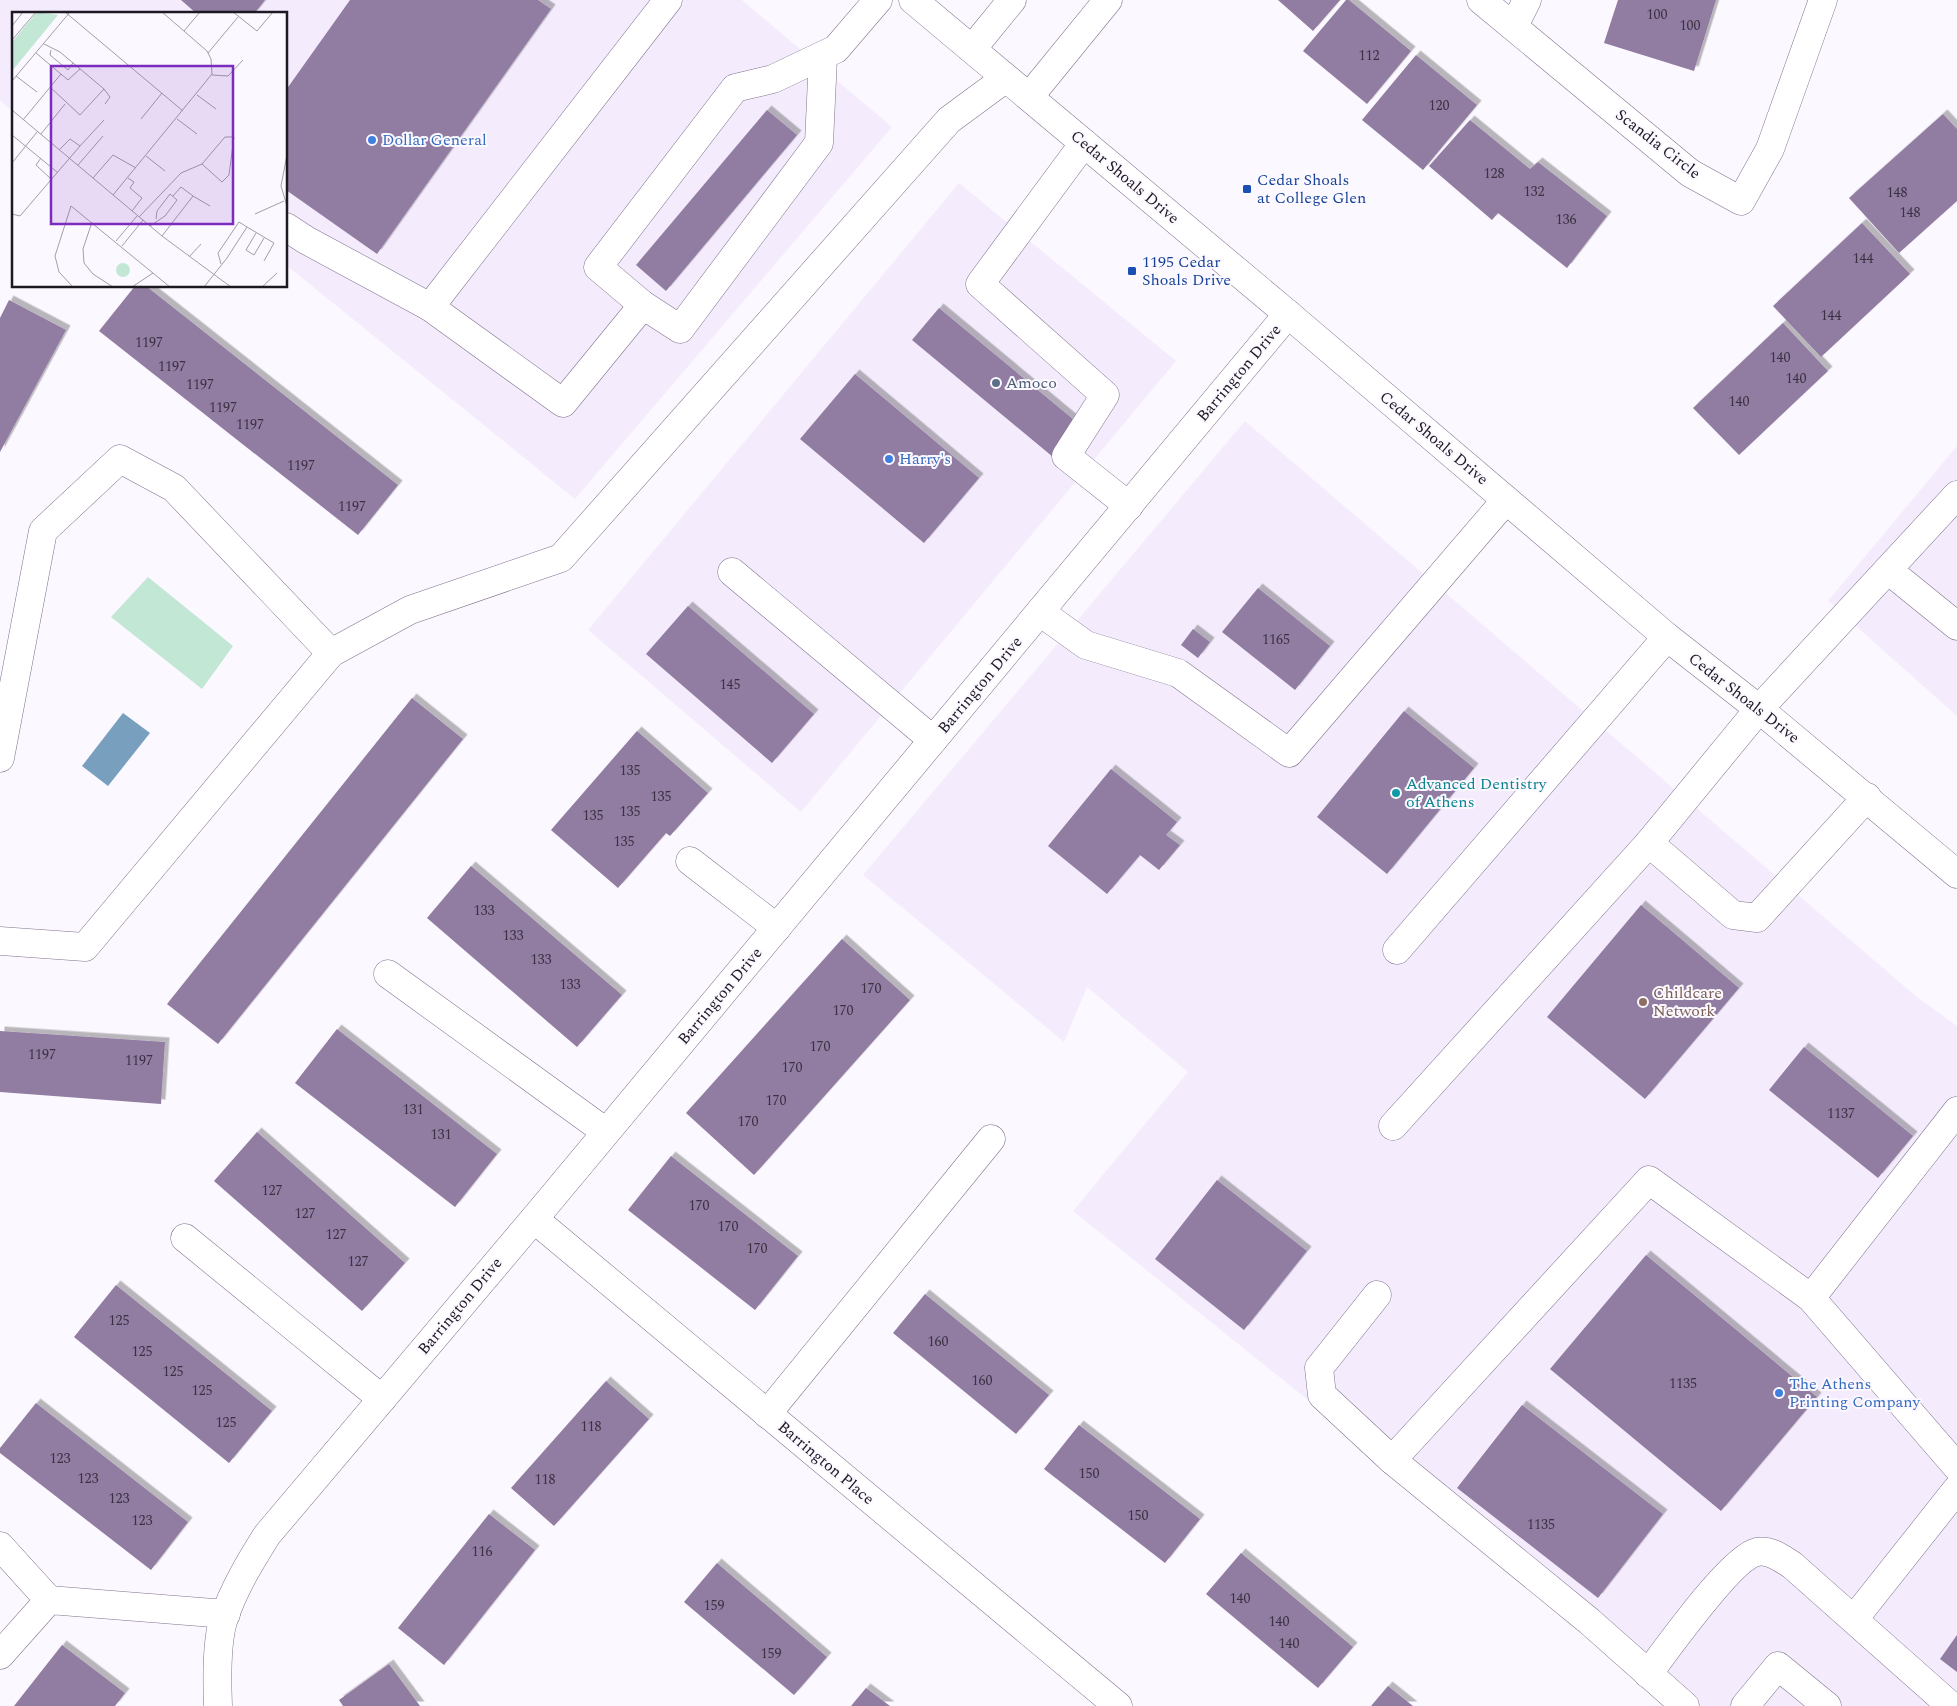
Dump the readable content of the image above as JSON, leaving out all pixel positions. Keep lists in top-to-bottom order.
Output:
{
  "streets": {
    "street": [
      "Scandia Circle",
      "Cedar Shoals Drive",
      "Barrington Drive",
      "Barrington Place"
    ]
  },
  "crossings": [
    ["Cedar Shoals Drive", "Barrington Drive"],
    ["Barrington Drive", "Barrington Place"]
  ],
  "places": {
    "other": [
      "Dollar General",
      "Amoco",
      "Harry's",
      "Advanced Dentistry of Athens",
      "Childcare Network",
      "The Athens Printing Company"
    ],
    "transit": ["Cedar Shoals at College Glen", "1195 Cedar Shoals Drive"]
  },
  "house_numbers": [
    "100",
    "100",
    "112",
    "120",
    "128",
    "132",
    "148",
    "148",
    "136",
    "144",
    "144",
    "1197",
    "140",
    "1197",
    "140",
    "1197",
    "140",
    "1197",
    "1197",
    "1197",
    "1197",
    "1165",
    "145",
    "135",
    "135",
    "135",
    "135",
    "135",
    "133",
    "133",
    "133",
    "133",
    "170",
    "170",
    "170",
    "1197",
    "1197",
    "170",
    "170",
    "131",
    "1137",
    "170",
    "131",
    "127",
    "170",
    "127",
    "170",
    "127",
    "170",
    "127",
    "125",
    "160",
    "125",
    "125",
    "160",
    "1135",
    "125",
    "125",
    "118",
    "123",
    "150",
    "123",
    "118",
    "123",
    "150",
    "123",
    "1135",
    "116",
    "140",
    "159",
    "140",
    "140",
    "159"
  ]
}
